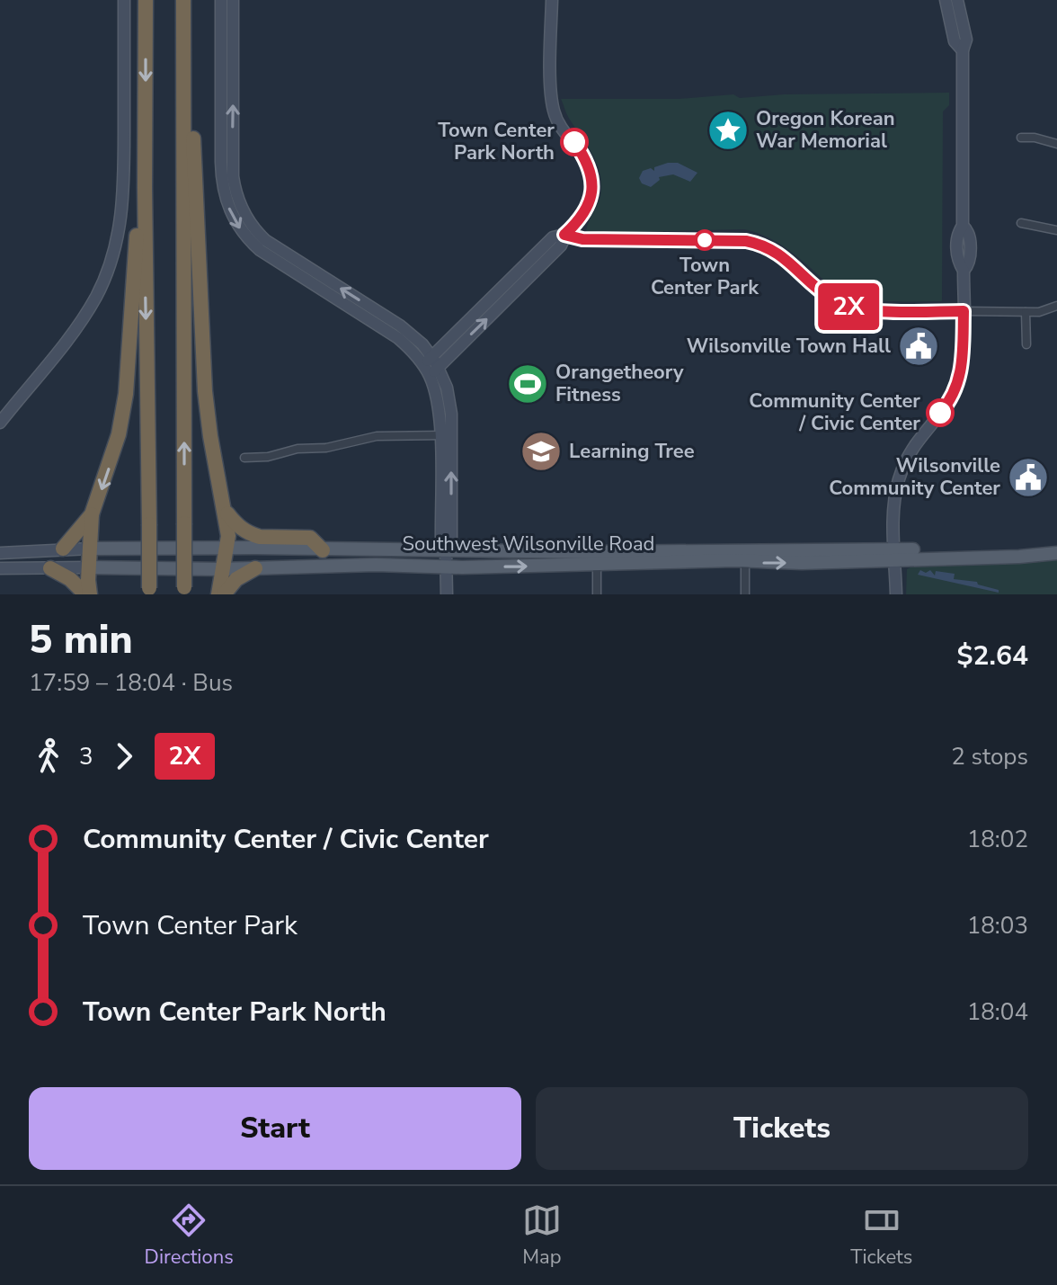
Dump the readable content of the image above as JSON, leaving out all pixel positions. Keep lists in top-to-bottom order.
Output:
{
  "streets": {
    "main road": ["Southwest Wilsonville Road"]
  },
  "places": {
    "place": ["Oregon Korean War Memorial"],
    "other": ["Town Center Park North", "Town Center Park", "Community Center / Civic Center"],
    "public building": ["Wilsonville Town Hall", "Wilsonville Community Center"],
    "sports": ["Orangetheory Fitness"],
    "school or university": ["Learning Tree"]
  },
  "lines": ["bus line 2X"],
  "page": {
    "on_map": "2X",
    "heading": ["5 min", "17:59 – 18:04 · Bus", "$2.64"],
    "legs": ["3", "2X", "2 stops"],
    "list": [
      {
        "name": "Community Center / Civic Center",
        "value": "18:02"
      },
      {
        "name": "Town Center Park",
        "value": "18:03"
      },
      {
        "name": "Town Center Park North",
        "value": "18:04"
      }
    ],
    "buttons": ["Start", "Tickets"],
    "tabs": ["Directions", "Map", "Tickets"]
  }
}
